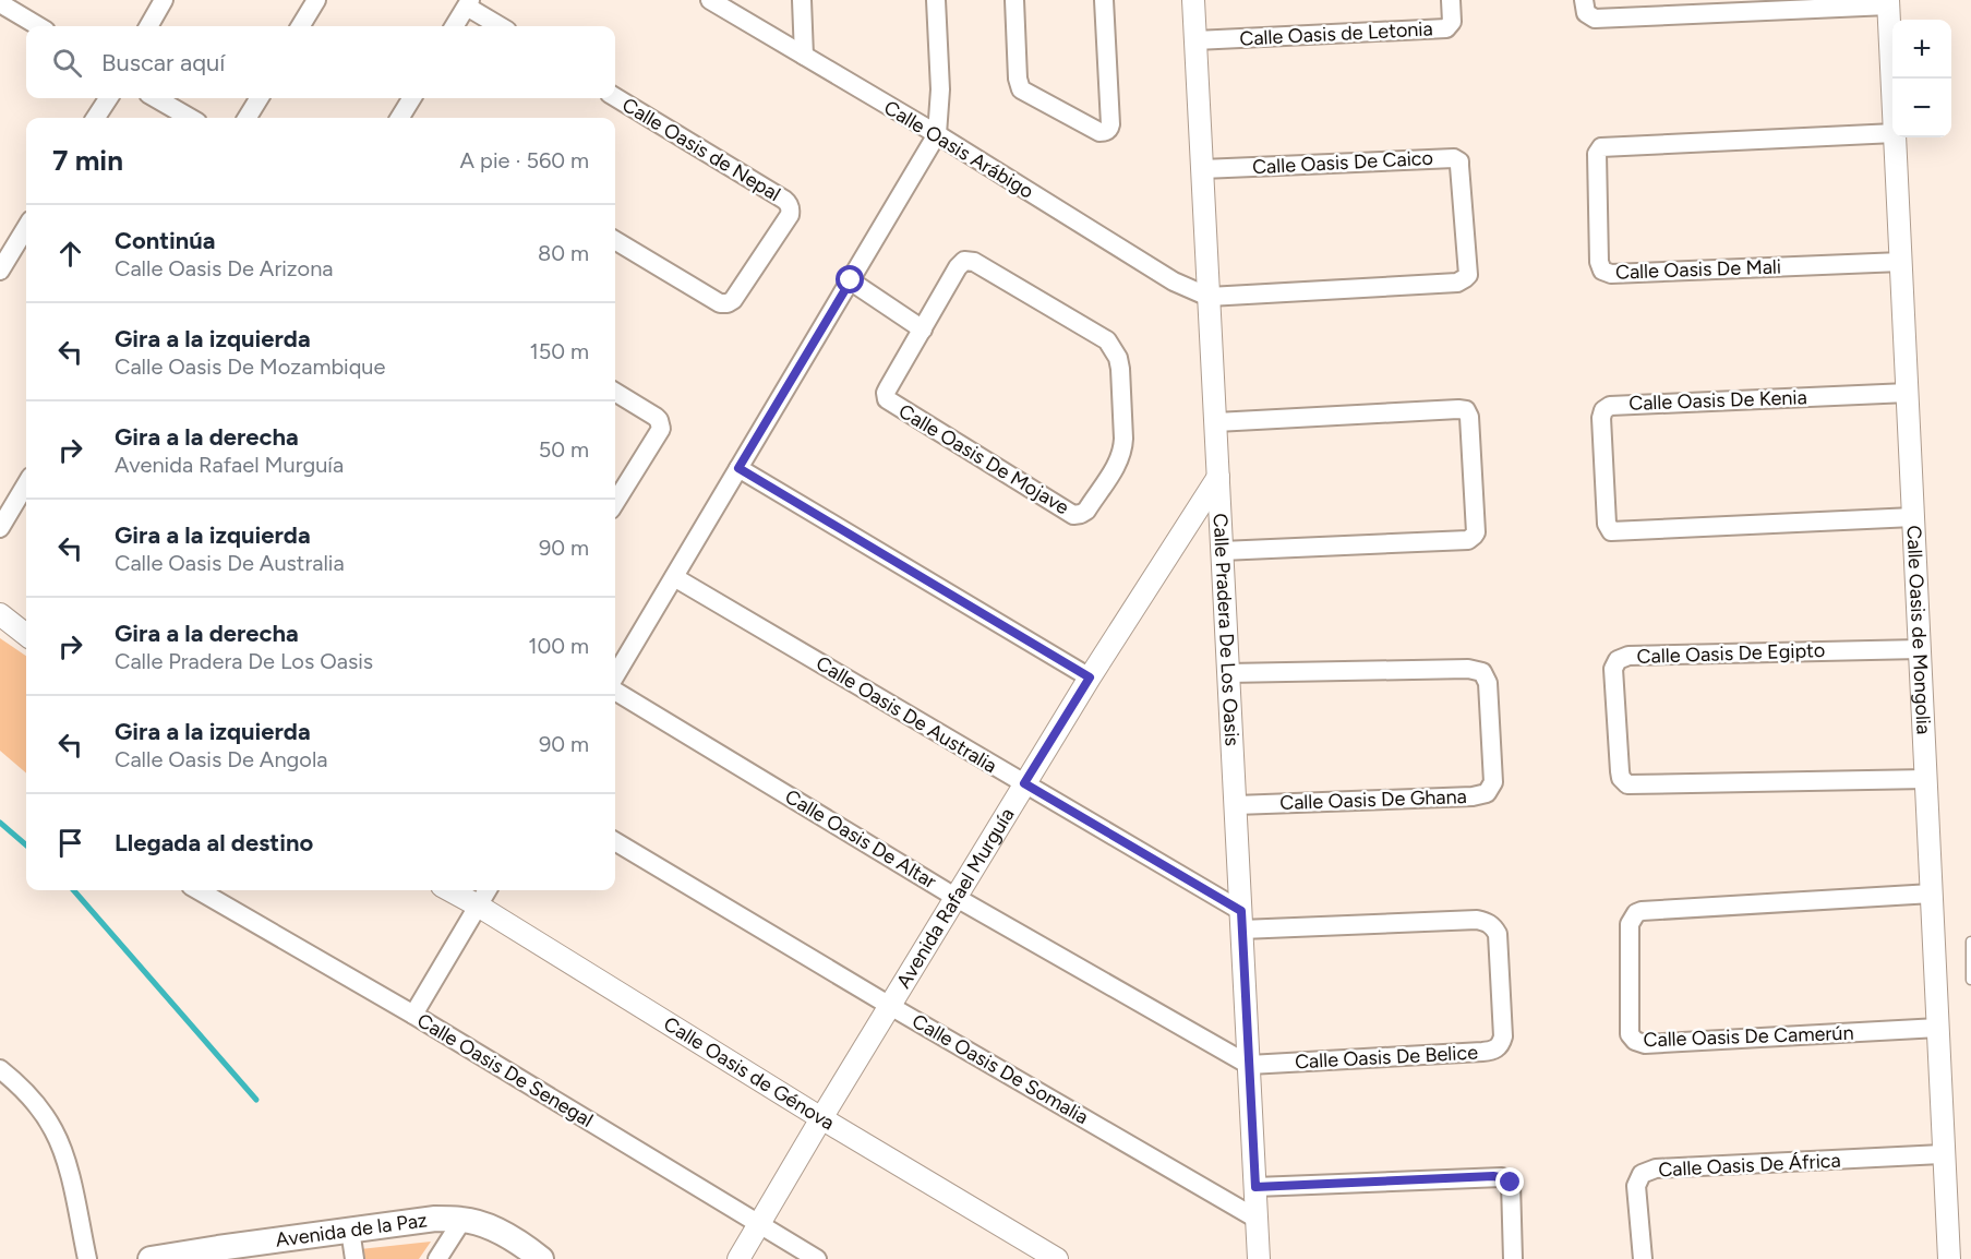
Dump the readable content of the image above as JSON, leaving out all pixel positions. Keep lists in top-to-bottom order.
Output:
{
  "streets": {
    "main road": ["Avenida de la Paz"],
    "street": [
      "Calle Oasis de Letonia",
      "Calle Oasis de Nepal",
      "Calle Oasis Arábigo",
      "Calle Oasis De Caico",
      "Calle Oasis De Mali",
      "Calle Oasis De Kenia",
      "Calle Oasis De Mojave",
      "Calle Pradera De Los Oasis",
      "Calle Oasis de Mongolia",
      "Calle Oasis De Egipto",
      "Calle Oasis De Australia",
      "Calle Oasis De Ghana",
      "Calle Oasis De Altar",
      "Avenida Rafael Murguía",
      "Calle Oasis De Camerún",
      "Calle Oasis De Belice",
      "Calle Oasis De Somalia",
      "Calle Oasis De Senegal",
      "Calle Oasis de Génova",
      "Calle Oasis De África"
    ]
  },
  "crossings": [
    ["Calle Oasis de Letonia", "Calle Pradera De Los Oasis"],
    ["Calle Oasis Arábigo", "Calle Oasis De Caico"],
    ["Calle Oasis Arábigo", "Calle Pradera De Los Oasis"],
    ["Calle Oasis De Caico", "Calle Pradera De Los Oasis"],
    ["Calle Oasis De Mali", "Calle Oasis de Mongolia"],
    ["Calle Oasis De Kenia", "Calle Oasis de Mongolia"],
    ["Calle Pradera De Los Oasis", "Calle Oasis De Australia"],
    ["Calle Pradera De Los Oasis", "Calle Oasis De Ghana"],
    ["Calle Pradera De Los Oasis", "Calle Oasis De Altar"],
    ["Calle Pradera De Los Oasis", "Avenida Rafael Murguía"],
    ["Calle Pradera De Los Oasis", "Calle Oasis De Belice"],
    ["Calle Pradera De Los Oasis", "Calle Oasis De Somalia"],
    ["Calle Oasis de Mongolia", "Calle Oasis De Egipto"],
    ["Calle Oasis de Mongolia", "Calle Oasis De Camerún"],
    ["Calle Oasis de Mongolia", "Calle Oasis De África"],
    ["Calle Oasis De Australia", "Avenida Rafael Murguía"],
    ["Calle Oasis De Australia", "Calle Oasis De Belice"],
    ["Calle Oasis De Altar", "Avenida Rafael Murguía"],
    ["Calle Oasis De Altar", "Calle Oasis De Belice"],
    ["Avenida Rafael Murguía", "Calle Oasis De Somalia"],
    ["Avenida Rafael Murguía", "Calle Oasis De Senegal"],
    ["Avenida Rafael Murguía", "Calle Oasis de Génova"]
  ],
  "page": {
    "map_buttons": ["+", "−"],
    "search": "Buscar aquí",
    "heading": ["7 min", "A pie · 560 m"],
    "list": [
      ["Continúa", "Calle Oasis De Arizona", "80 m"],
      ["Gira a la izquierda", "Calle Oasis De Mozambique", "150 m"],
      ["Gira a la derecha", "Avenida Rafael Murguía", "50 m"],
      ["Gira a la izquierda", "Calle Oasis De Australia", "90 m"],
      ["Gira a la derecha", "Calle Pradera De Los Oasis", "100 m"],
      ["Gira a la izquierda", "Calle Oasis De Angola", "90 m"],
      "Llegada al destino"
    ]
  }
}
